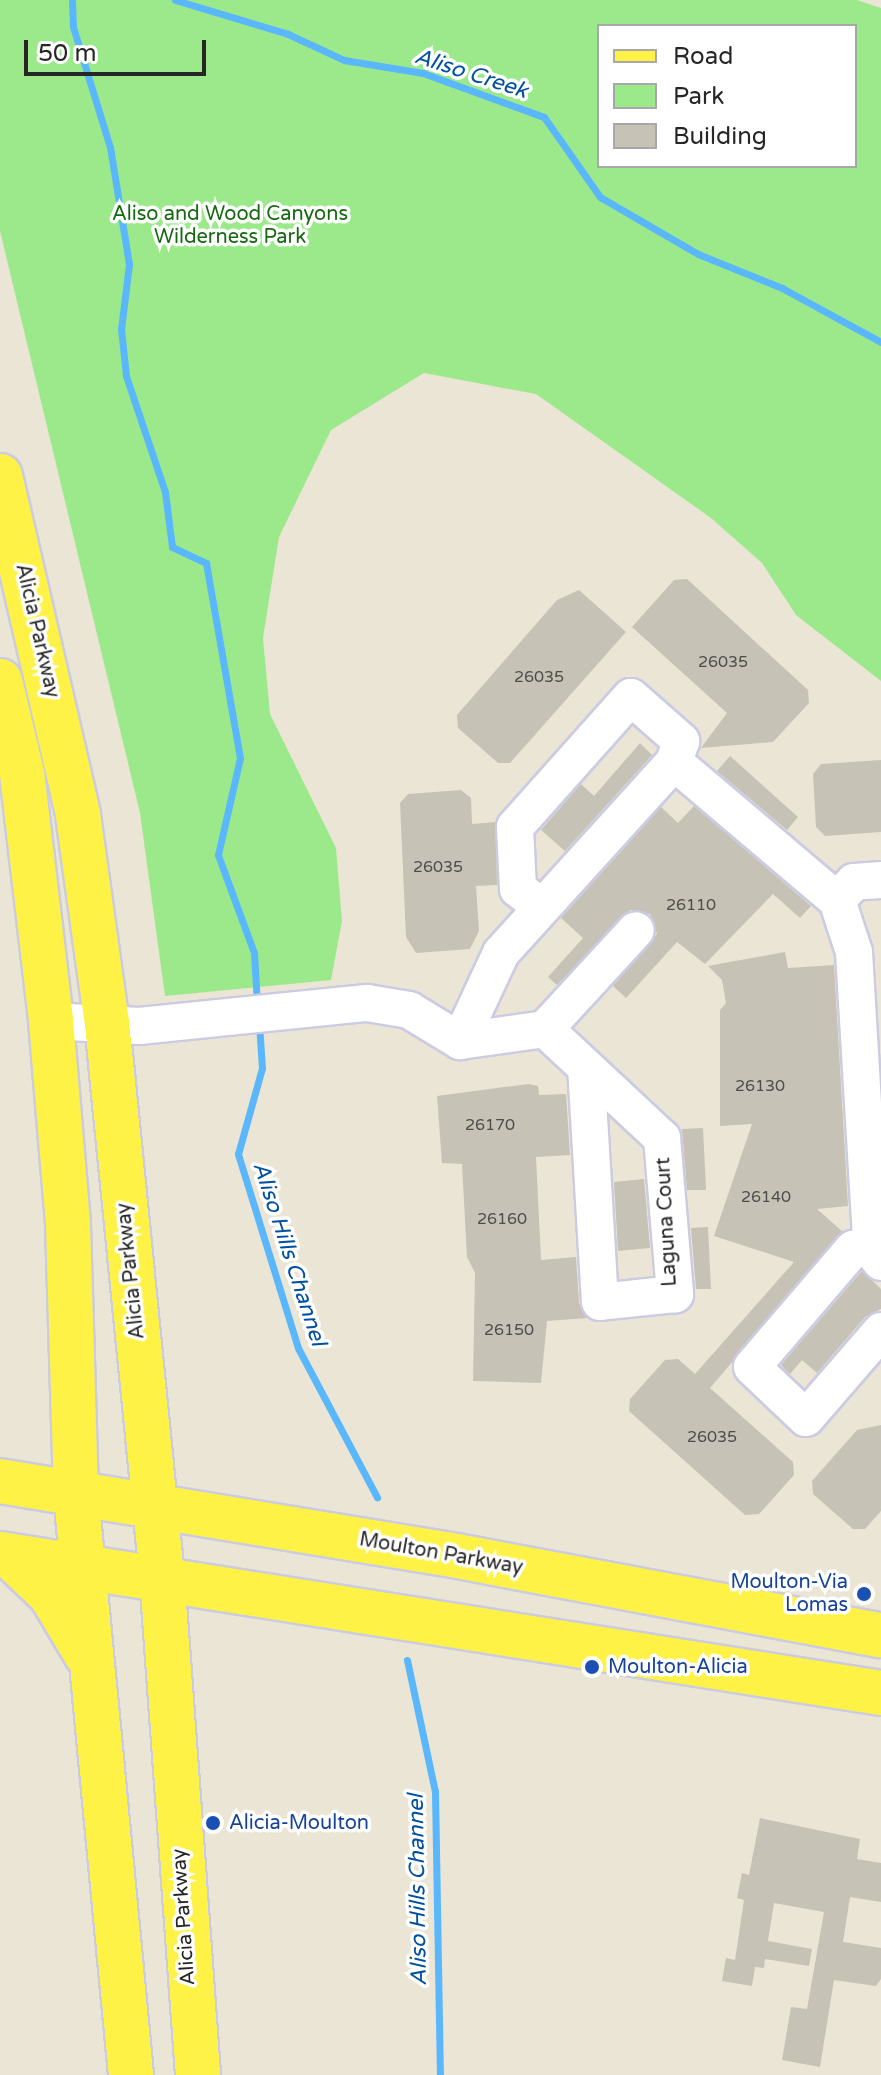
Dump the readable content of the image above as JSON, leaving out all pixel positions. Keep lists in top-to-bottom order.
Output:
{
  "streets": {
    "main road": ["Alicia Parkway", "Moulton Parkway"],
    "street": ["Laguna Court"]
  },
  "crossings": [
    ["Alicia Parkway", "Moulton Parkway"]
  ],
  "water": ["Aliso Creek", "Aliso Hills Channel"],
  "parks": ["Aliso and Wood Canyons Wilderness Park"],
  "places": ["Moulton-Via Lomas", "Moulton-Alicia", "Alicia-Moulton"],
  "house_numbers": [
    "26035",
    "26035",
    "26035",
    "26110",
    "26130",
    "26170",
    "26140",
    "26160",
    "26150",
    "26035"
  ],
  "legend": ["Road", "Park", "Building"],
  "scale_bar": "50 m"
}
